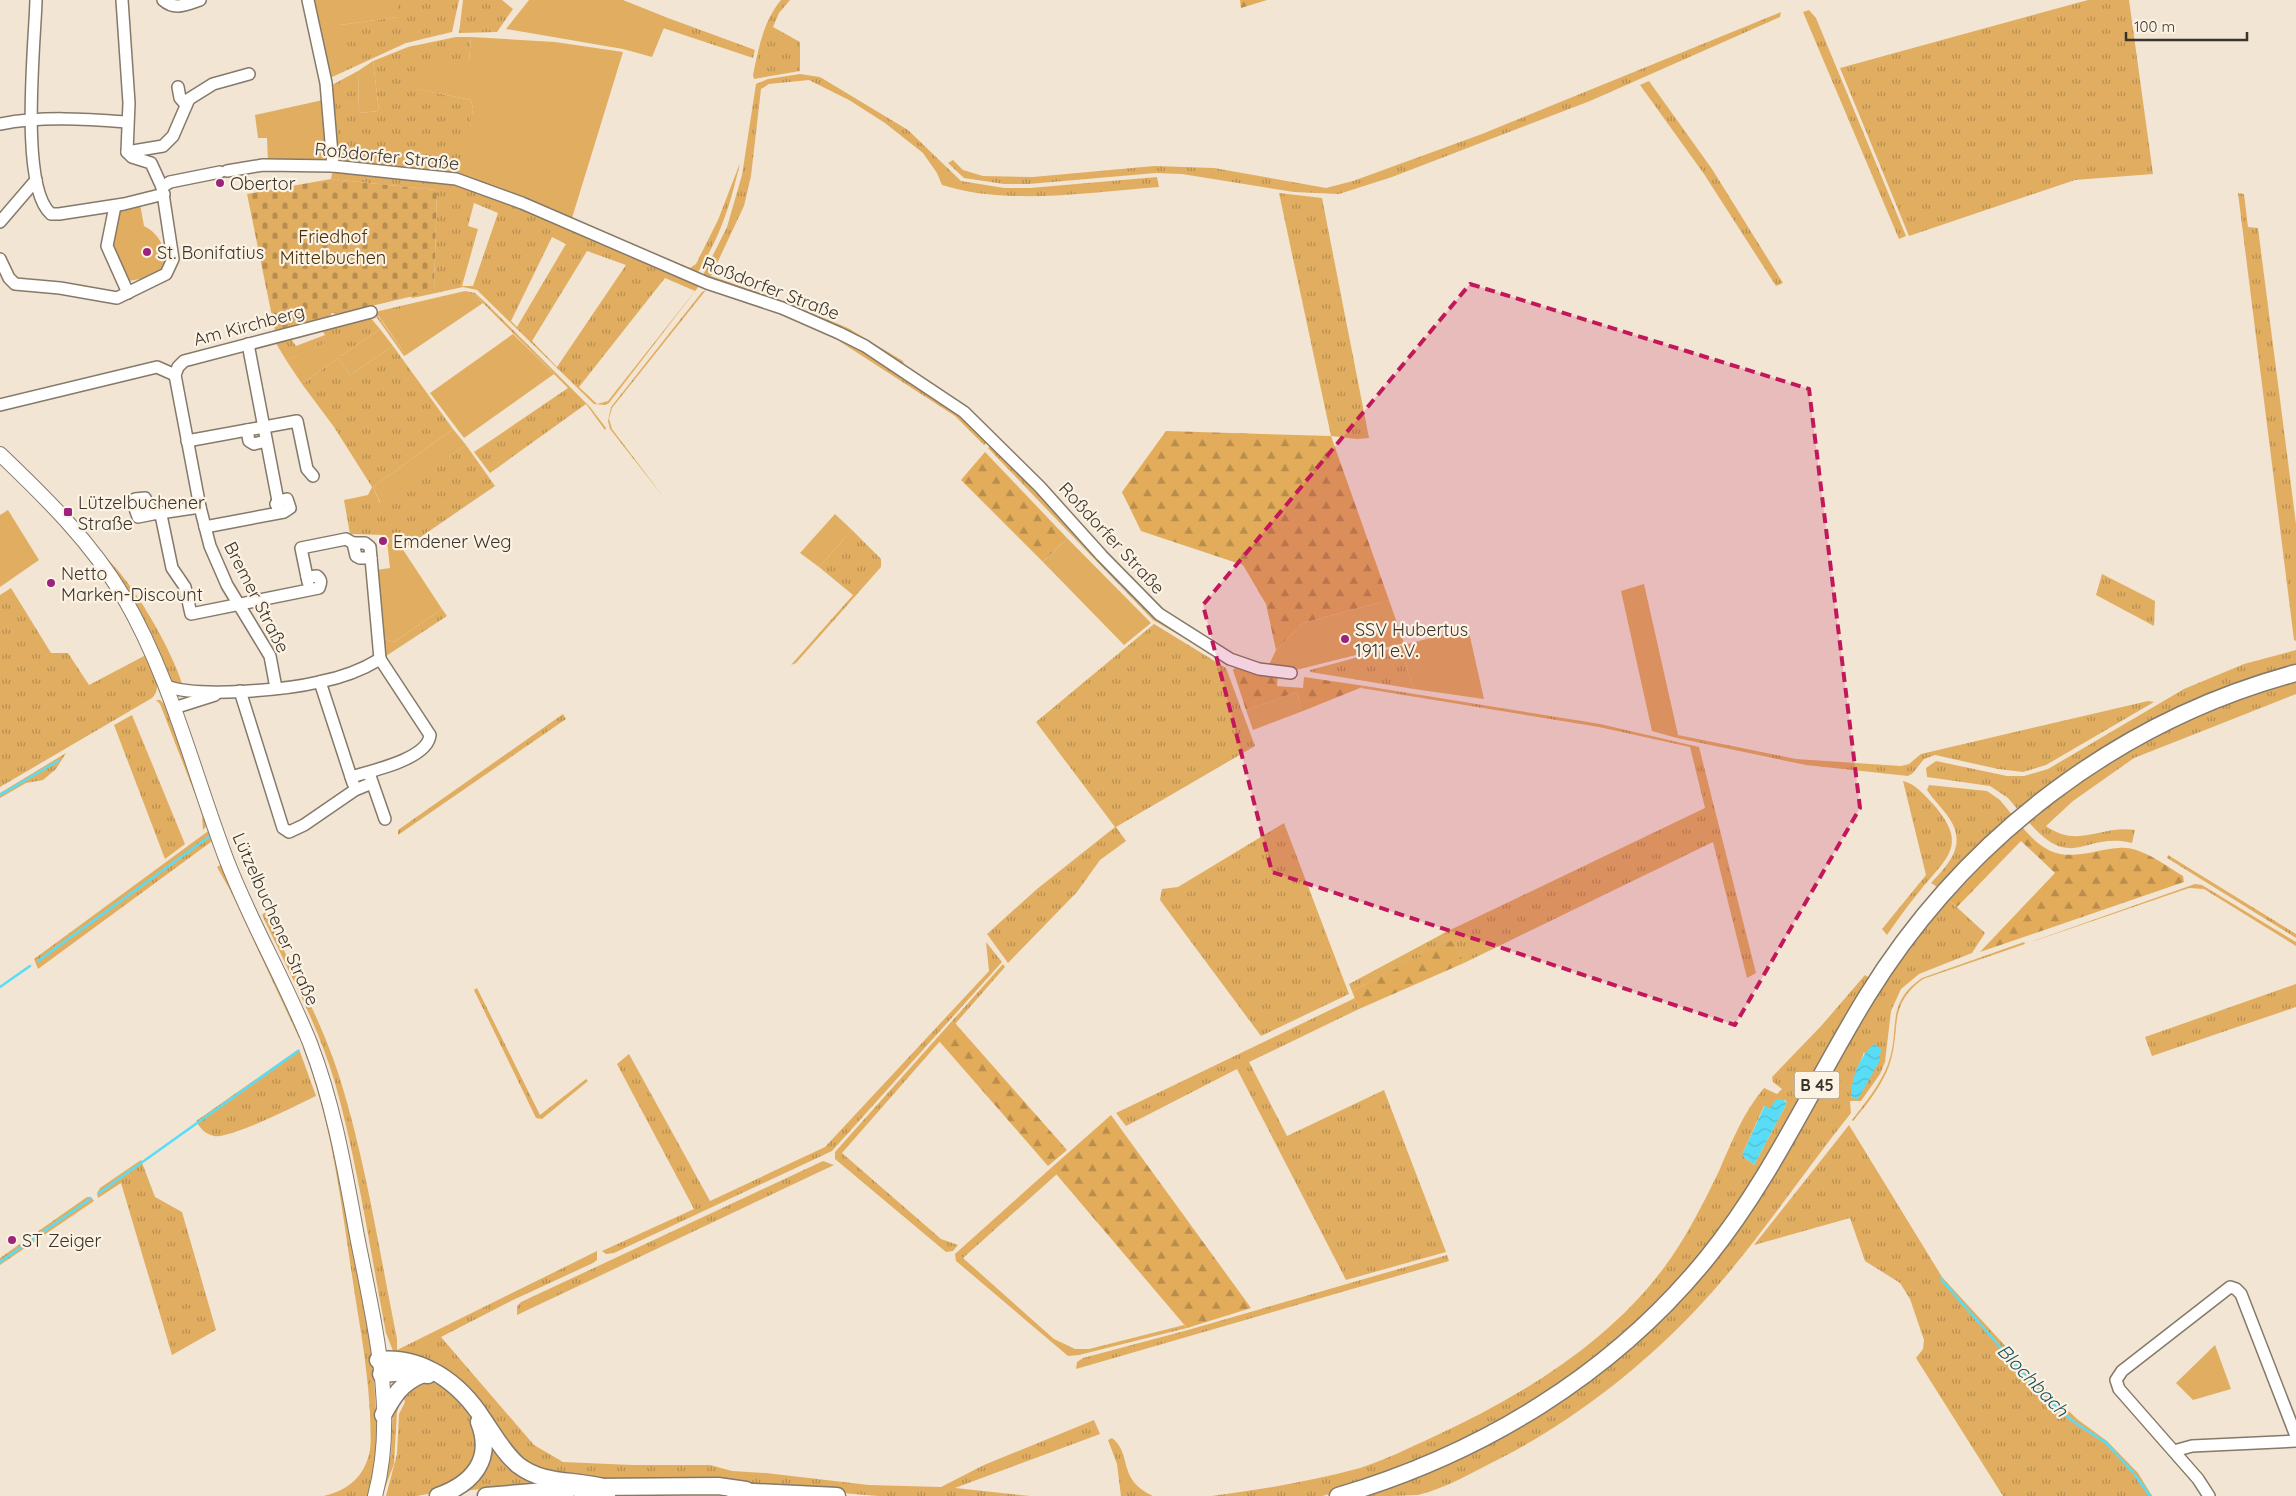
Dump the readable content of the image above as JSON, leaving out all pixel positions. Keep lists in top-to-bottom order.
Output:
{
  "streets": {
    "highway": ["B 45"],
    "main road": ["Lützelbuchener Straße"],
    "street": ["Roßdorfer Straße", "Am Kirchberg", "Bremer Straße"]
  },
  "crossings": [
    ["Am Kirchberg", "Bremer Straße"]
  ],
  "water": ["Blochbach"],
  "parks": ["Friedhof Mittelbuchen"],
  "places": {
    "other": [
      "Obertor",
      "St. Bonifatius",
      "Emdener Weg",
      "Netto Marken-Discount",
      "SSV Hubertus 1911 e.V.",
      "ST Zeiger"
    ],
    "transit": ["Lützelbuchener Straße"]
  },
  "scale_bar": "100 m"
}
